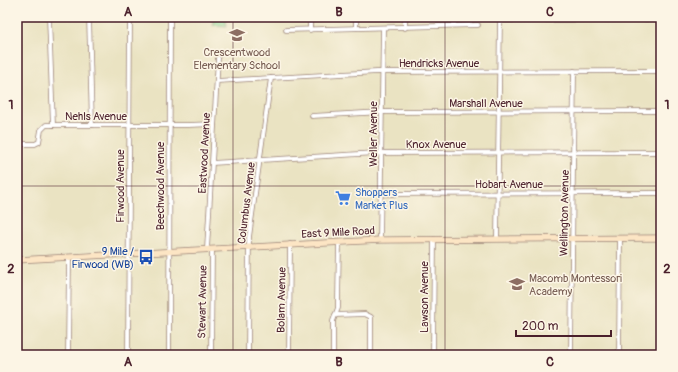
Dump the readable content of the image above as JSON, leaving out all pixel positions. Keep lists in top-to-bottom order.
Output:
{
  "streets": {
    "main road": ["East 9 Mile Road"],
    "street": [
      "Hendricks Avenue",
      "Marshall Avenue",
      "Nehls Avenue",
      "Weller Avenue",
      "Knox Avenue",
      "Eastwood Avenue",
      "Hobart Avenue",
      "Firwood Avenue",
      "Beechwood Avenue",
      "Columbus Avenue",
      "Wellington Avenue",
      "Lawson Avenue",
      "Bolam Avenue",
      "Stewart Avenue"
    ]
  },
  "crossings": [
    ["Hendricks Avenue", "Weller Avenue"],
    ["Hendricks Avenue", "Eastwood Avenue"],
    ["Hendricks Avenue", "Columbus Avenue"],
    ["Hendricks Avenue", "Wellington Avenue"],
    ["Marshall Avenue", "Weller Avenue"],
    ["Marshall Avenue", "Wellington Avenue"],
    ["Nehls Avenue", "Eastwood Avenue"],
    ["Nehls Avenue", "Firwood Avenue"],
    ["Nehls Avenue", "Beechwood Avenue"],
    ["Weller Avenue", "Knox Avenue"],
    ["Weller Avenue", "Hobart Avenue"],
    ["Weller Avenue", "East 9 Mile Road"],
    ["Knox Avenue", "Eastwood Avenue"],
    ["Knox Avenue", "Columbus Avenue"],
    ["Knox Avenue", "Wellington Avenue"],
    ["Eastwood Avenue", "East 9 Mile Road"],
    ["Eastwood Avenue", "Stewart Avenue"],
    ["Hobart Avenue", "Wellington Avenue"],
    ["Firwood Avenue", "East 9 Mile Road"],
    ["Beechwood Avenue", "East 9 Mile Road"],
    ["Columbus Avenue", "East 9 Mile Road"],
    ["Wellington Avenue", "East 9 Mile Road"],
    ["East 9 Mile Road", "Lawson Avenue"],
    ["East 9 Mile Road", "Bolam Avenue"],
    ["East 9 Mile Road", "Stewart Avenue"]
  ],
  "places": {
    "school or university": ["Crescentwood Elementary School", "Macomb Montessori Academy"],
    "supermarket": ["Shoppers Market Plus"],
    "bus stop": ["9 Mile / Firwood (WB)"]
  },
  "scale_bar": "200 m",
  "grid": {
    "columns": ["A", "B", "C"],
    "rows": ["1", "2"]
  }
}
